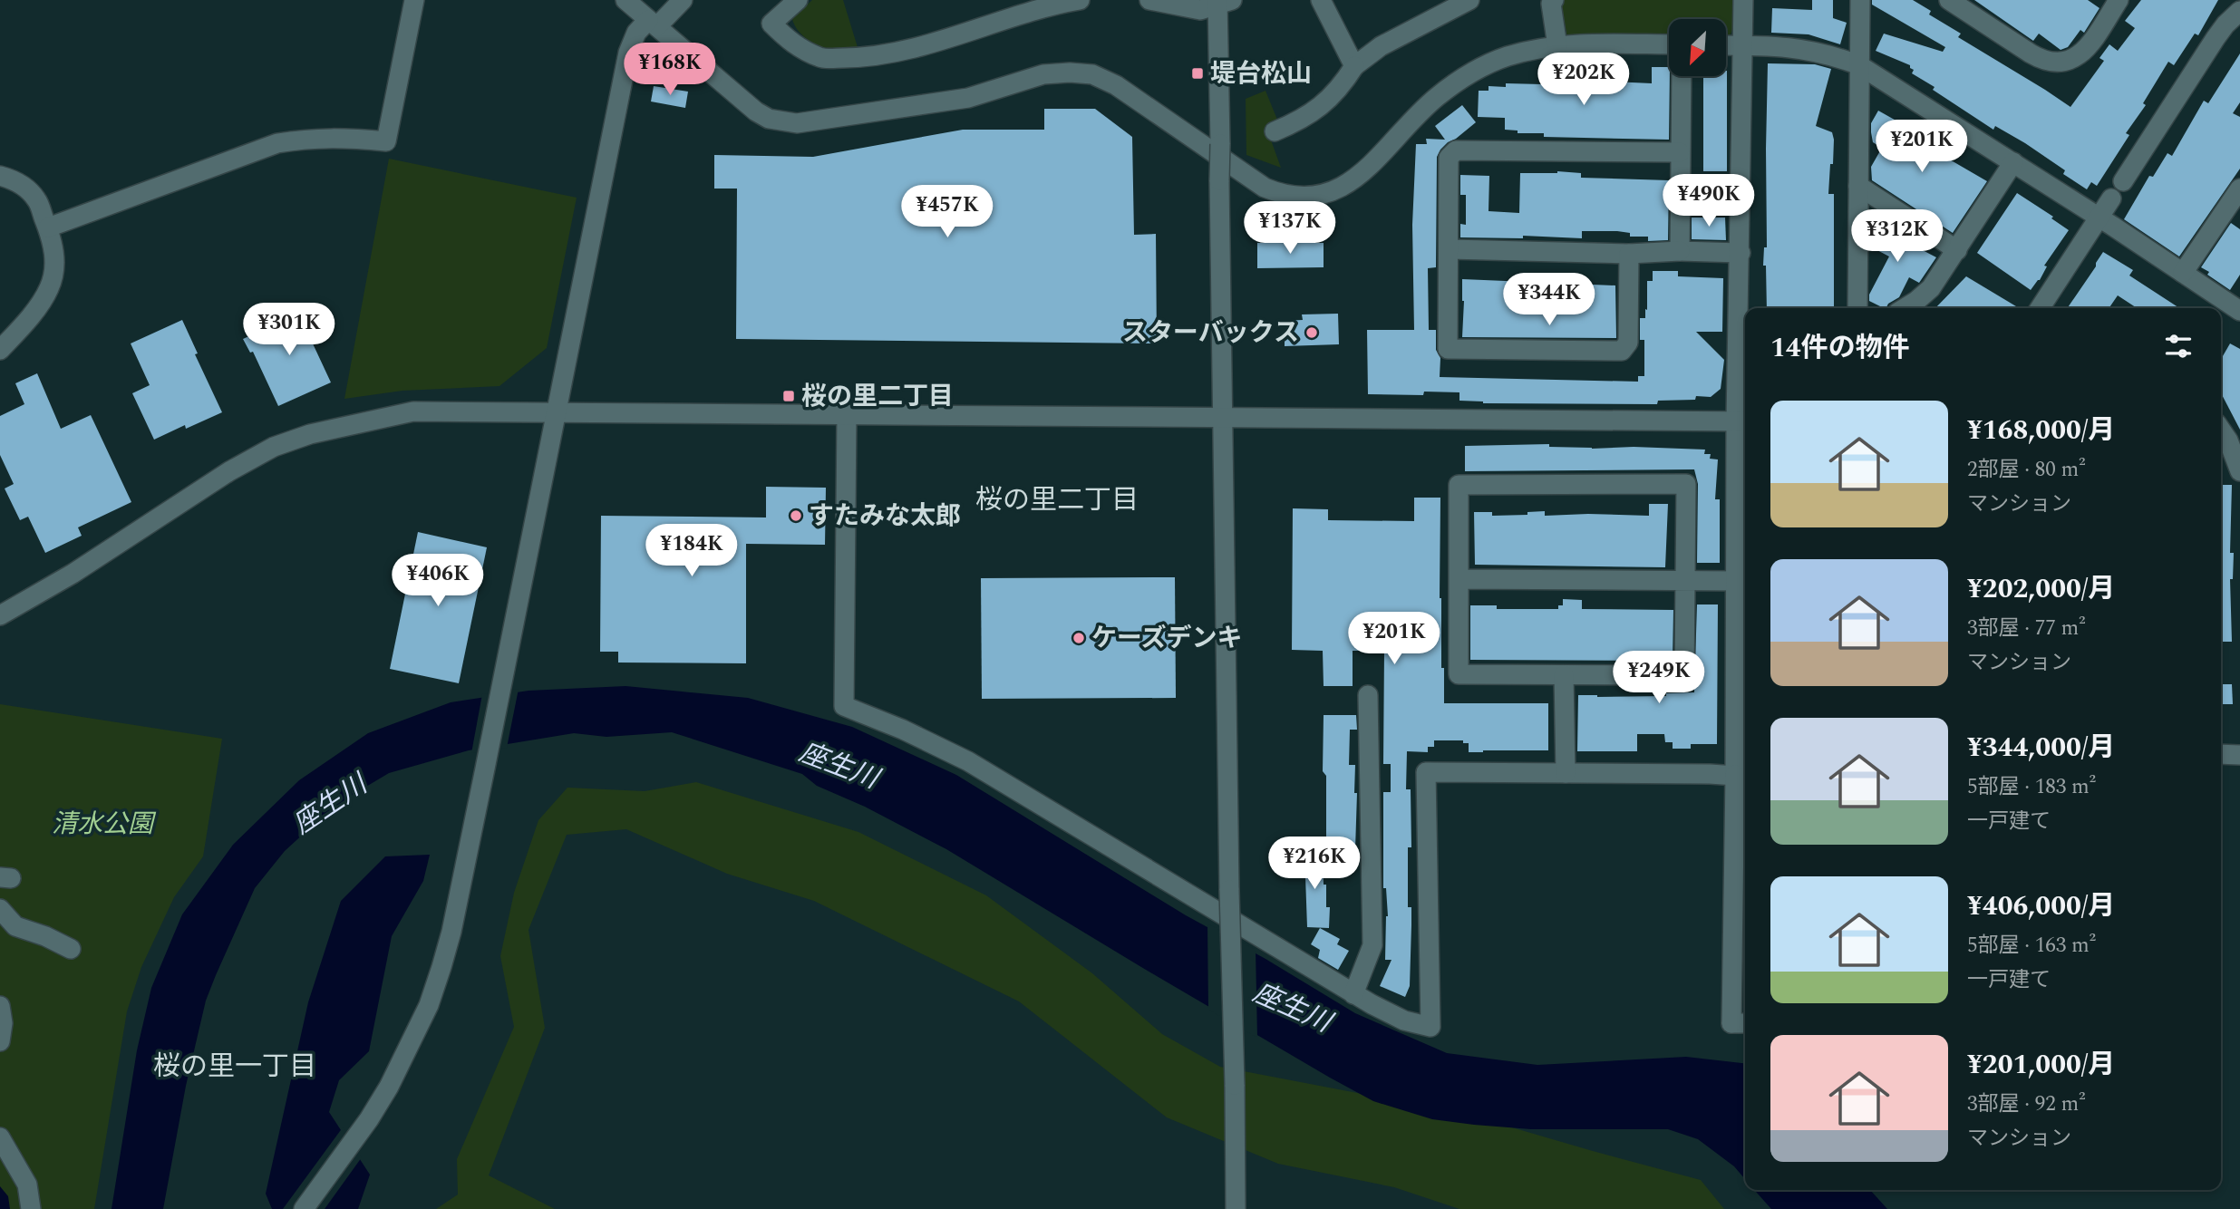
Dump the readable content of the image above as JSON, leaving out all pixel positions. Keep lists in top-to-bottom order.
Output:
{
  "districts": ["桜の里二丁目", "桜の里一丁目"],
  "water": ["座生川"],
  "parks": ["清水公園"],
  "places": {
    "transit": ["堤台松山", "桜の里二丁目"],
    "other": ["スターバックス", "すたみな太郎", "ケーズデンキ"]
  },
  "north": "bottom left",
  "page": {
    "price": [
      "¥168K",
      "¥202K",
      "¥201K",
      "¥490K",
      "¥457K",
      "¥137K",
      "¥312K",
      "¥344K",
      "¥301K",
      "¥184K",
      "¥406K",
      "¥201K",
      "¥249K",
      "¥216K"
    ],
    "heading": "14件の物件",
    "list": [
      {
        "name": "¥168,000/月",
        "note": "2部屋 · 80 m² · マンション"
      },
      {
        "name": "¥202,000/月",
        "note": "3部屋 · 77 m² · マンション"
      },
      {
        "name": "¥344,000/月",
        "note": "5部屋 · 183 m² · 一戸建て"
      },
      {
        "name": "¥406,000/月",
        "note": "5部屋 · 163 m² · 一戸建て"
      },
      {
        "name": "¥201,000/月",
        "note": "3部屋 · 92 m² · マンション"
      }
    ]
  }
}
